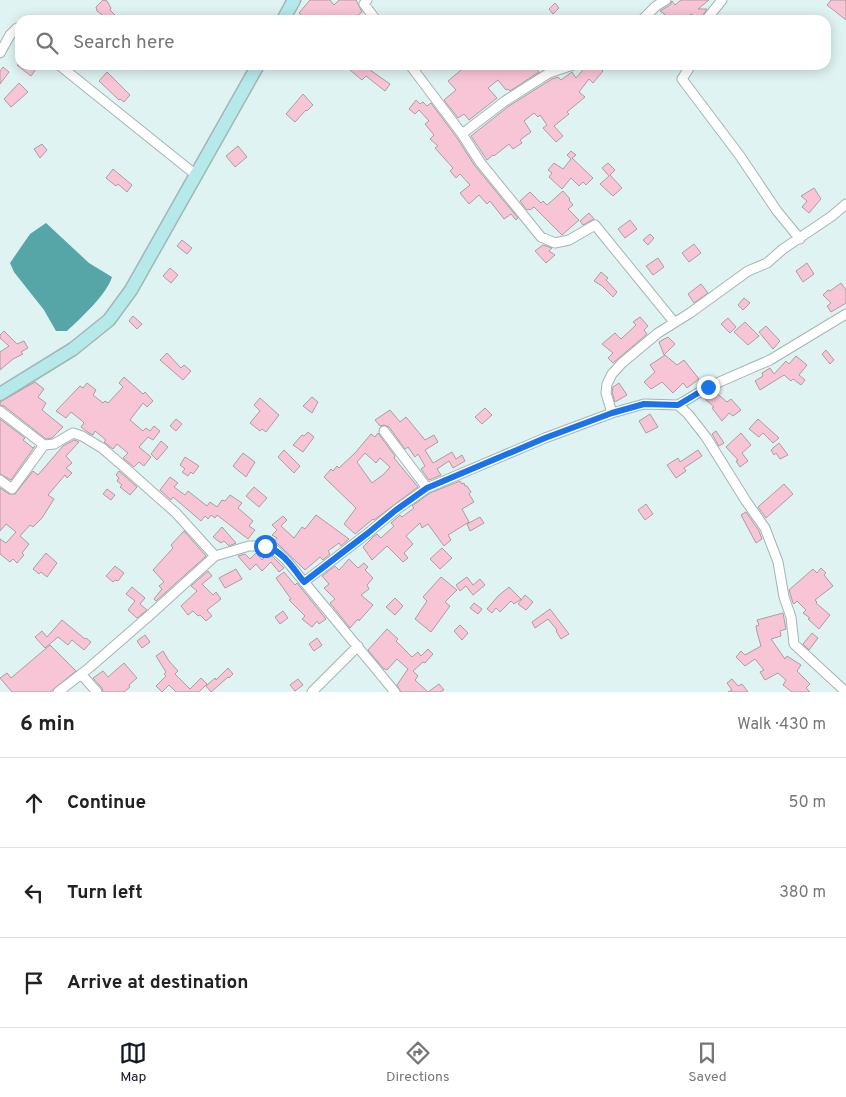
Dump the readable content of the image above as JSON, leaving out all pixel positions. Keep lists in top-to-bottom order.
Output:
{
  "page": {
    "search": "Search here",
    "heading": ["6 min", "Walk · 430 m"],
    "list": [
      ["Continue", "50 m"],
      ["Turn left", "380 m"],
      "Arrive at destination"
    ],
    "nav": ["Map", "Directions", "Saved"]
  }
}
